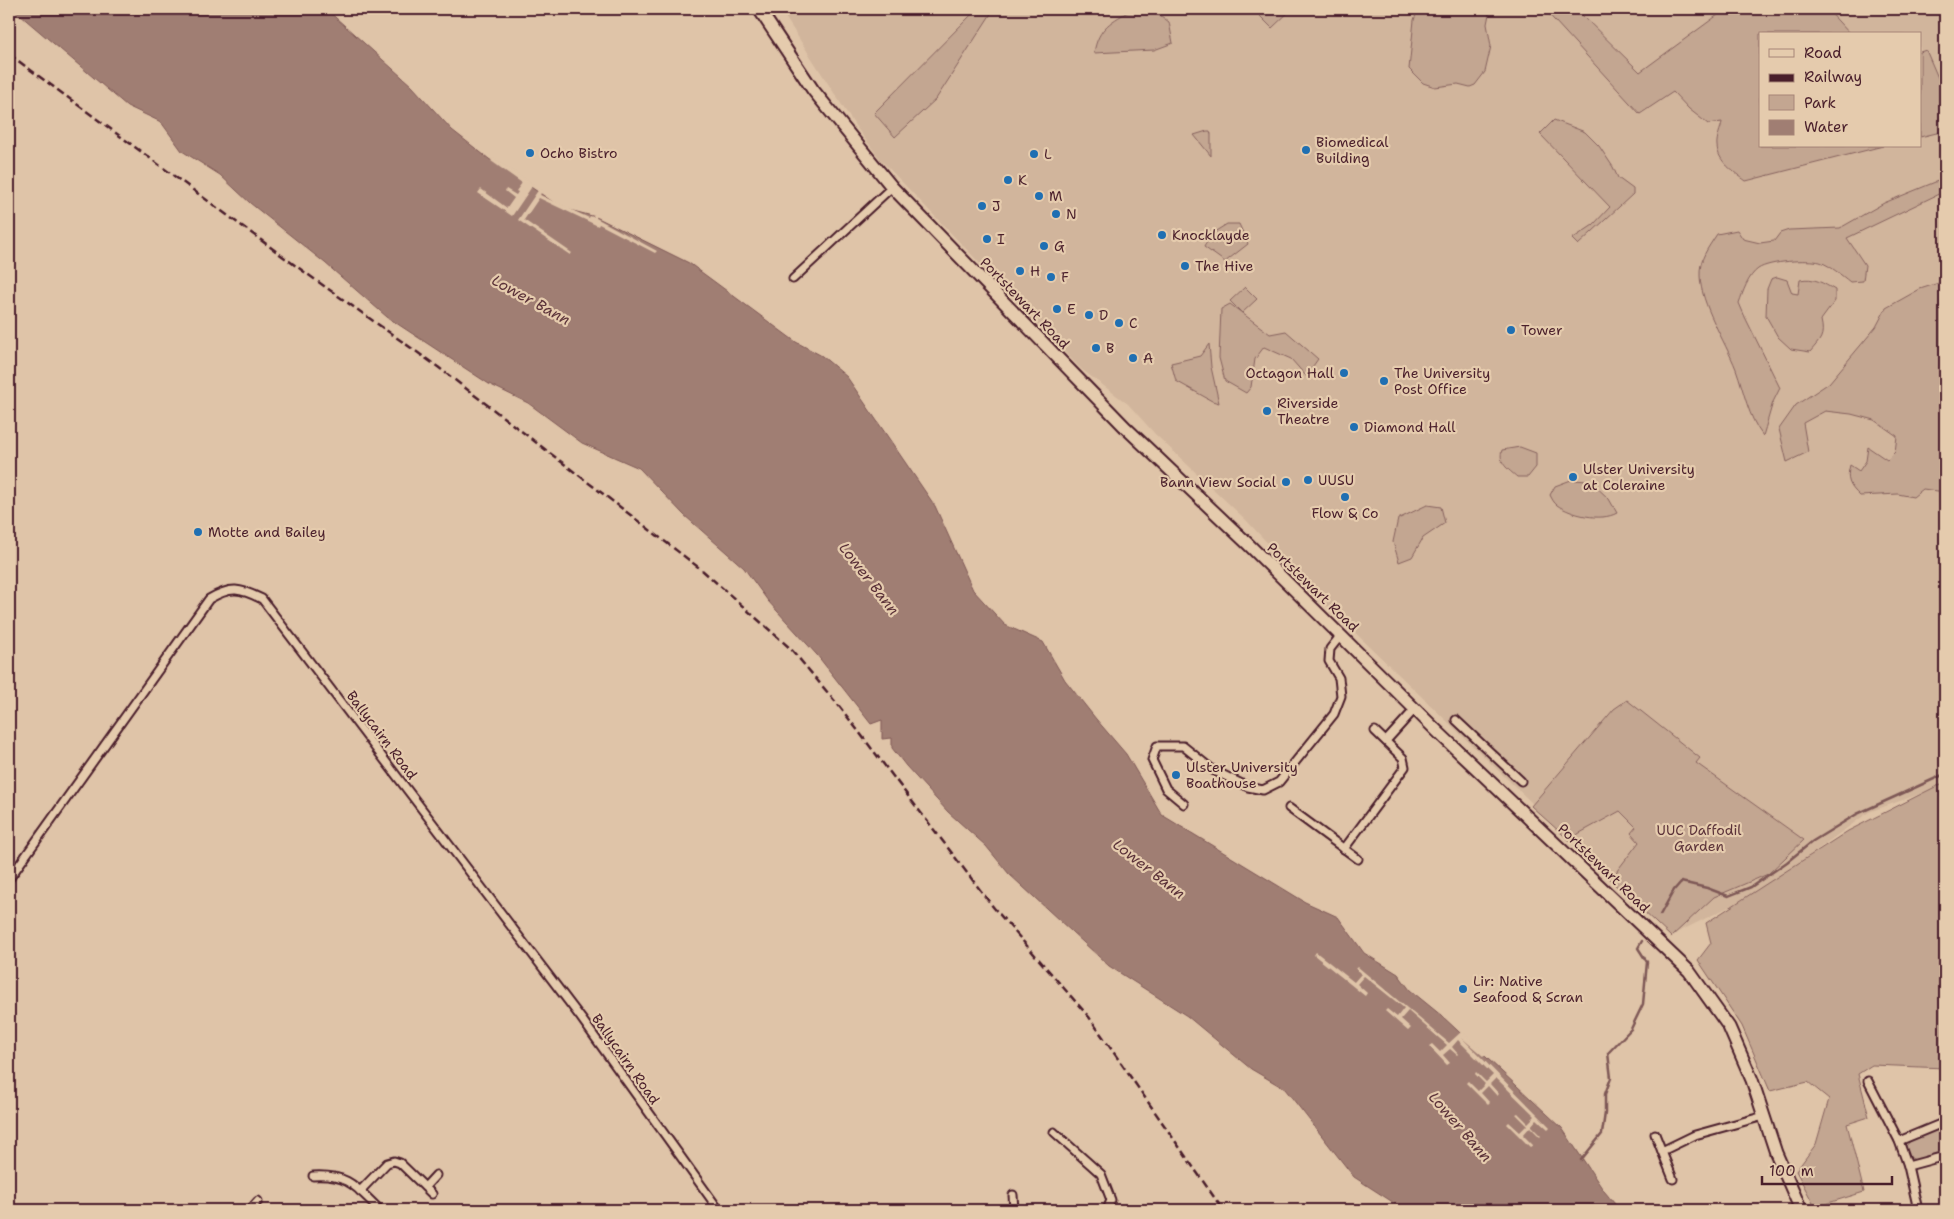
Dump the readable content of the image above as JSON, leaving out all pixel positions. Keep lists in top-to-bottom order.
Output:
{
  "streets": {
    "main road": ["Portstewart Road"],
    "street": ["Ballycairn Road"]
  },
  "water": ["Lower Bann"],
  "parks": ["UUC Daffodil Garden"],
  "places": [
    "Biomedical Building",
    "Ocho Bistro",
    "L",
    "K",
    "M",
    "J",
    "N",
    "Knocklayde",
    "I",
    "G",
    "The Hive",
    "H",
    "F",
    "E",
    "D",
    "C",
    "Tower",
    "B",
    "A",
    "Octagon Hall",
    "The University Post Office",
    "Riverside Theatre",
    "Diamond Hall",
    "Ulster University at Coleraine",
    "UUSU",
    "Bann View Social",
    "Flow & Co",
    "Motte and Bailey",
    "Ulster University Boathouse",
    "Lir: Native Seafood & Scran"
  ],
  "legend": [
    "Road",
    "Railway",
    "Park",
    "Water"
  ],
  "scale_bar": "100 m"
}
